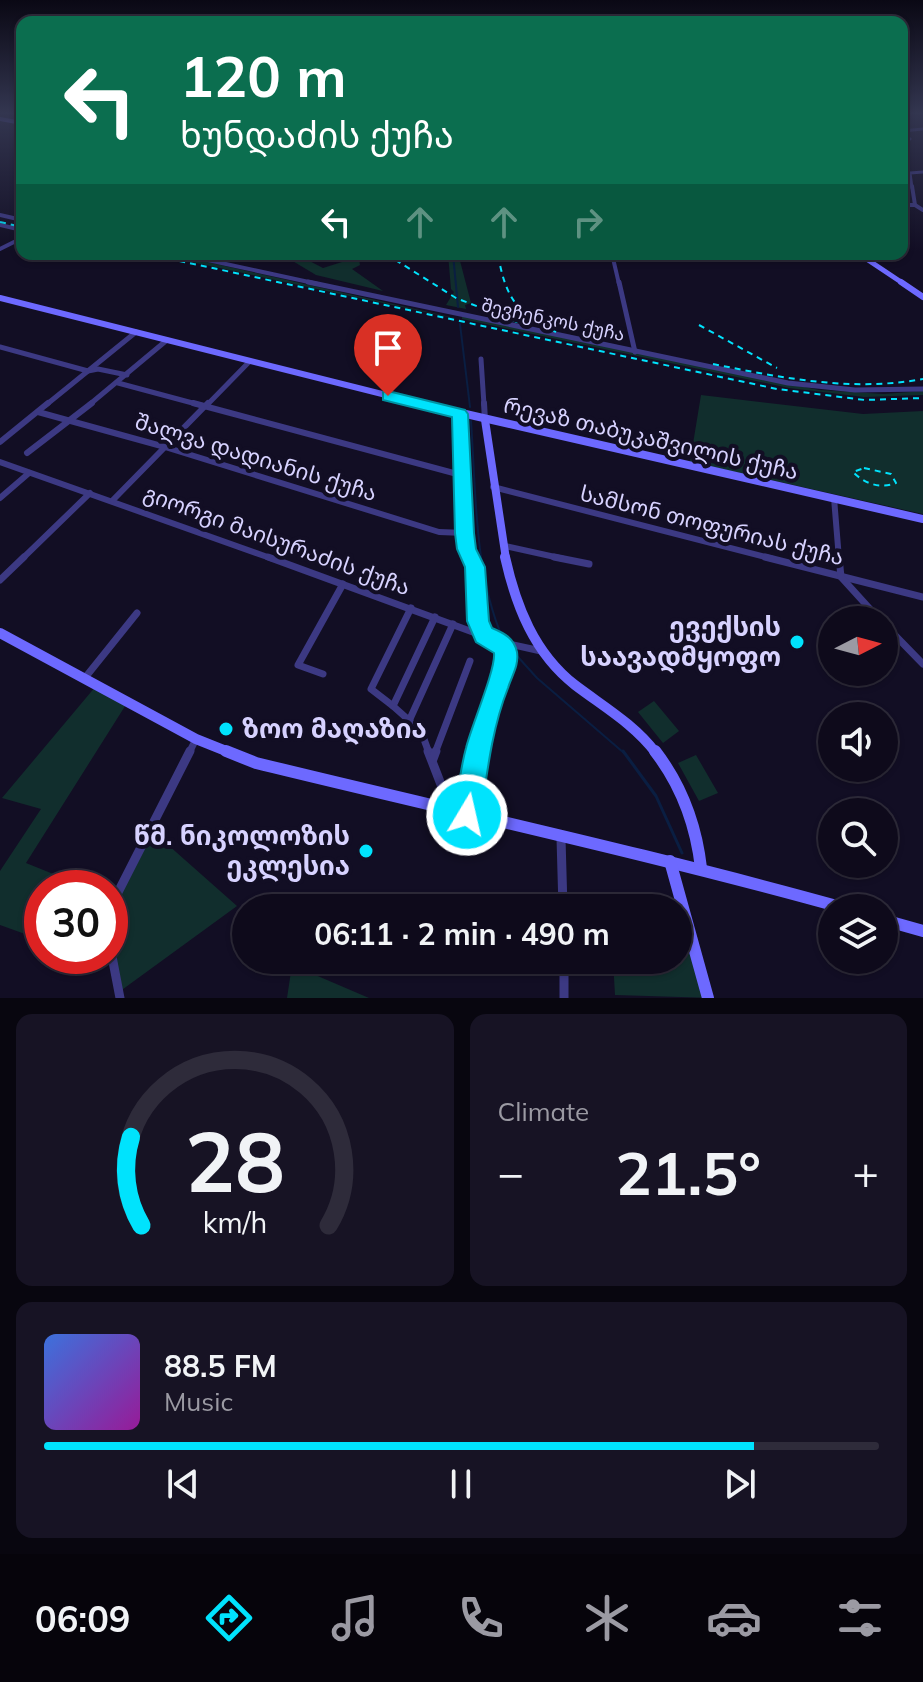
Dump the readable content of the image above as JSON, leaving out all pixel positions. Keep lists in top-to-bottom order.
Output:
{
  "streets": {
    "main road": ["რევაზ თაბუკაშვილის ქუჩა"],
    "street": [
      "შევჩენკოს ქუჩა",
      "შალვა დადიანის ქუჩა",
      "სამსონ თოფურიას ქუჩა",
      "გიორგი მაისურაძის ქუჩა"
    ]
  },
  "places": ["ევექსის საავადმყოფო", "ზოო მაღაზია", "წმ. ნიკოლოზის ეკლესია"],
  "north": "right",
  "page": {
    "turn": ["120 m", "ხუნდაძის ქუჩა"],
    "limit": "30",
    "trip": "06:11 · 2 min · 490 m",
    "tile": "Climate",
    "heat": ["−", "21.5°", "+"],
    "song": ["88.5 FM", "Music"],
    "tabs": "06:09",
    "gauge": ["28", "km/h"]
  }
}
